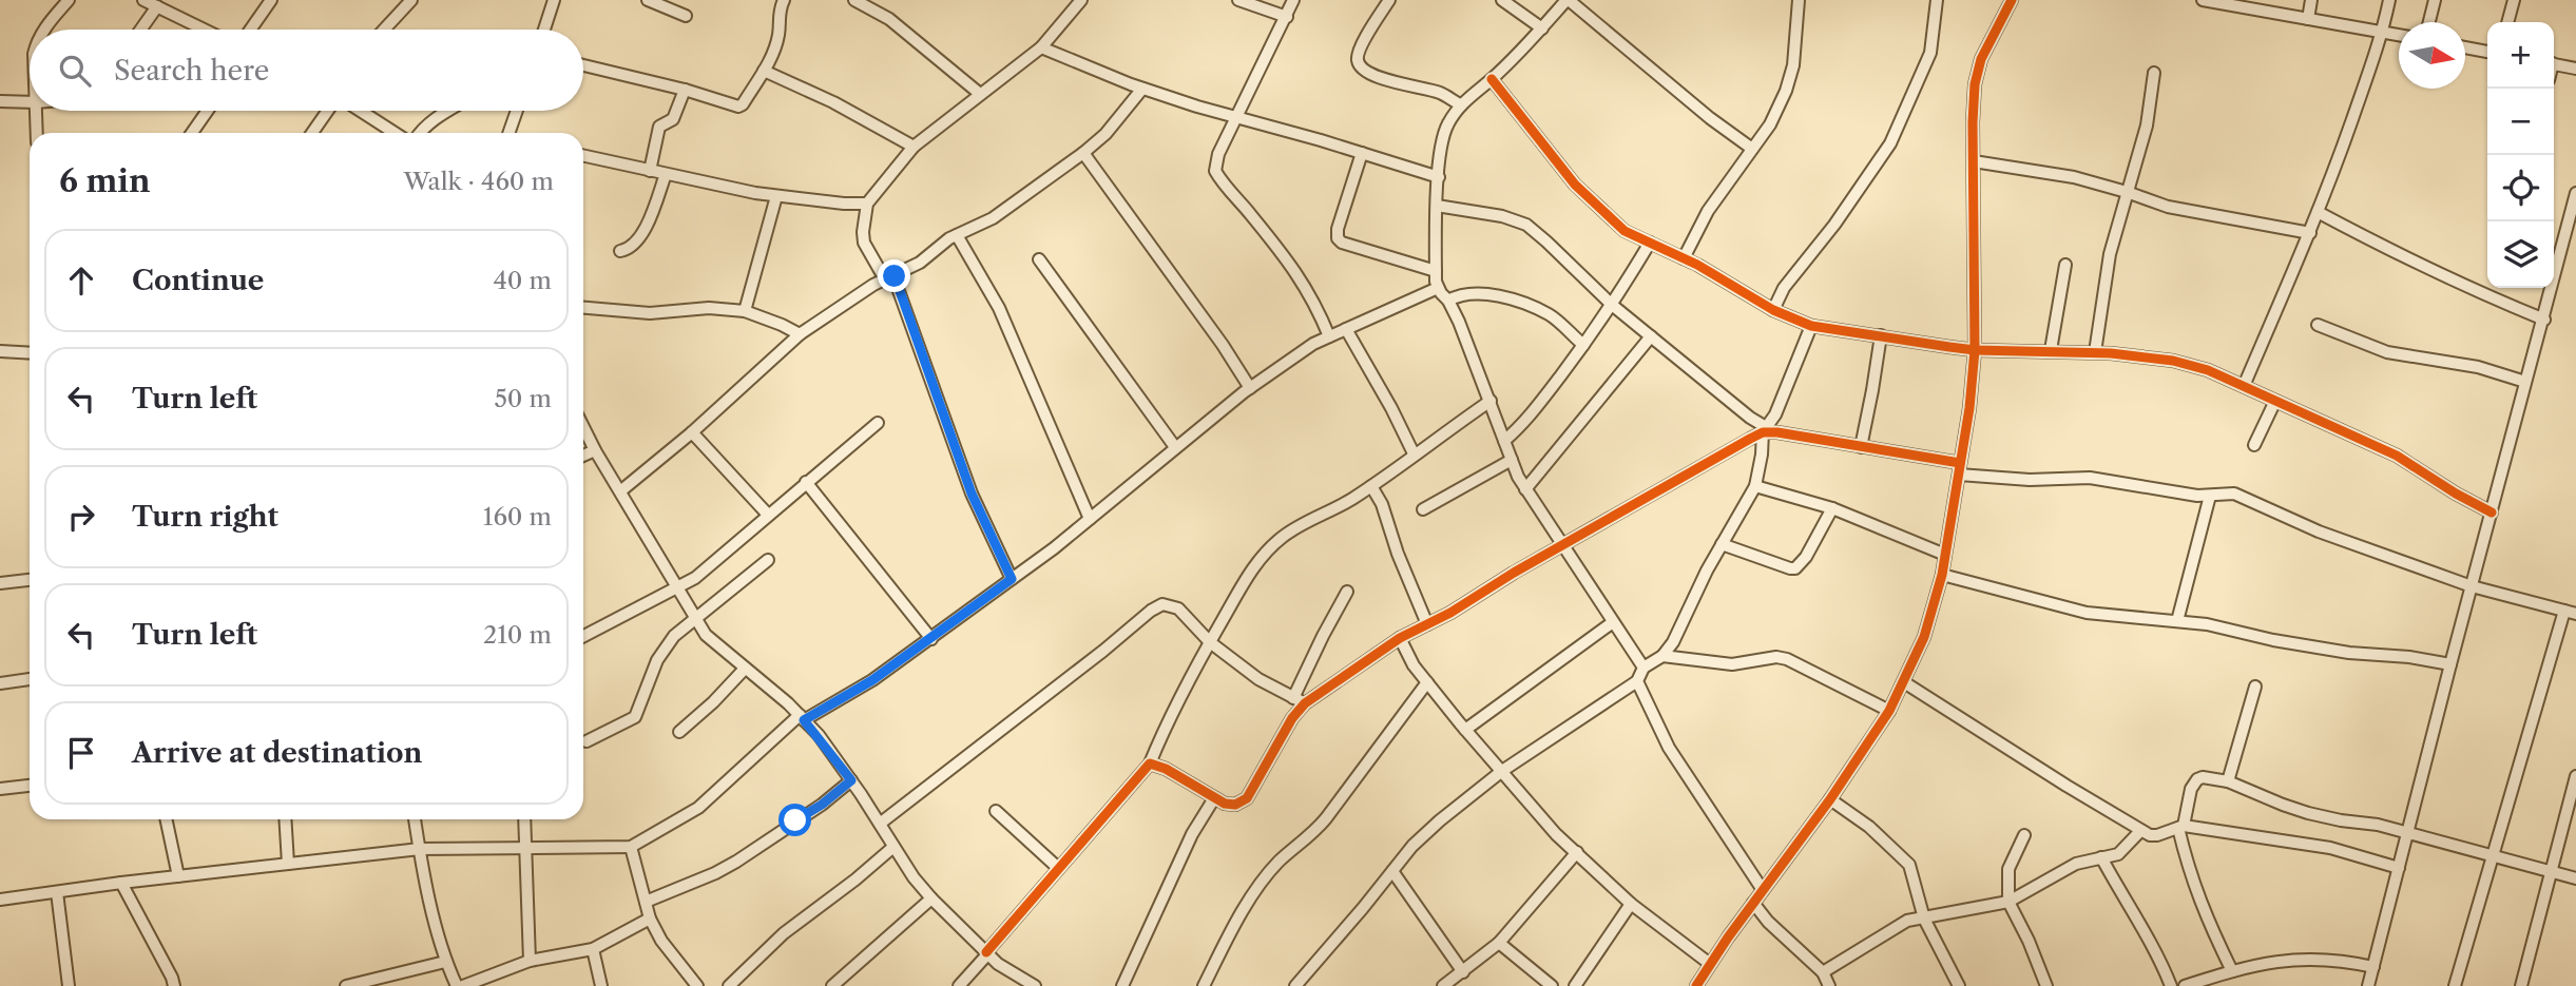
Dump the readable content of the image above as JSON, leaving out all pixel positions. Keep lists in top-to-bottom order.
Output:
{
  "north": "right",
  "page": {
    "map_buttons": ["+", "−"],
    "search": "Search here",
    "heading": ["6 min", "Walk · 460 m"],
    "list": [
      ["Continue", "40 m"],
      ["Turn left", "50 m"],
      ["Turn right", "160 m"],
      ["Turn left", "210 m"],
      "Arrive at destination"
    ]
  }
}
